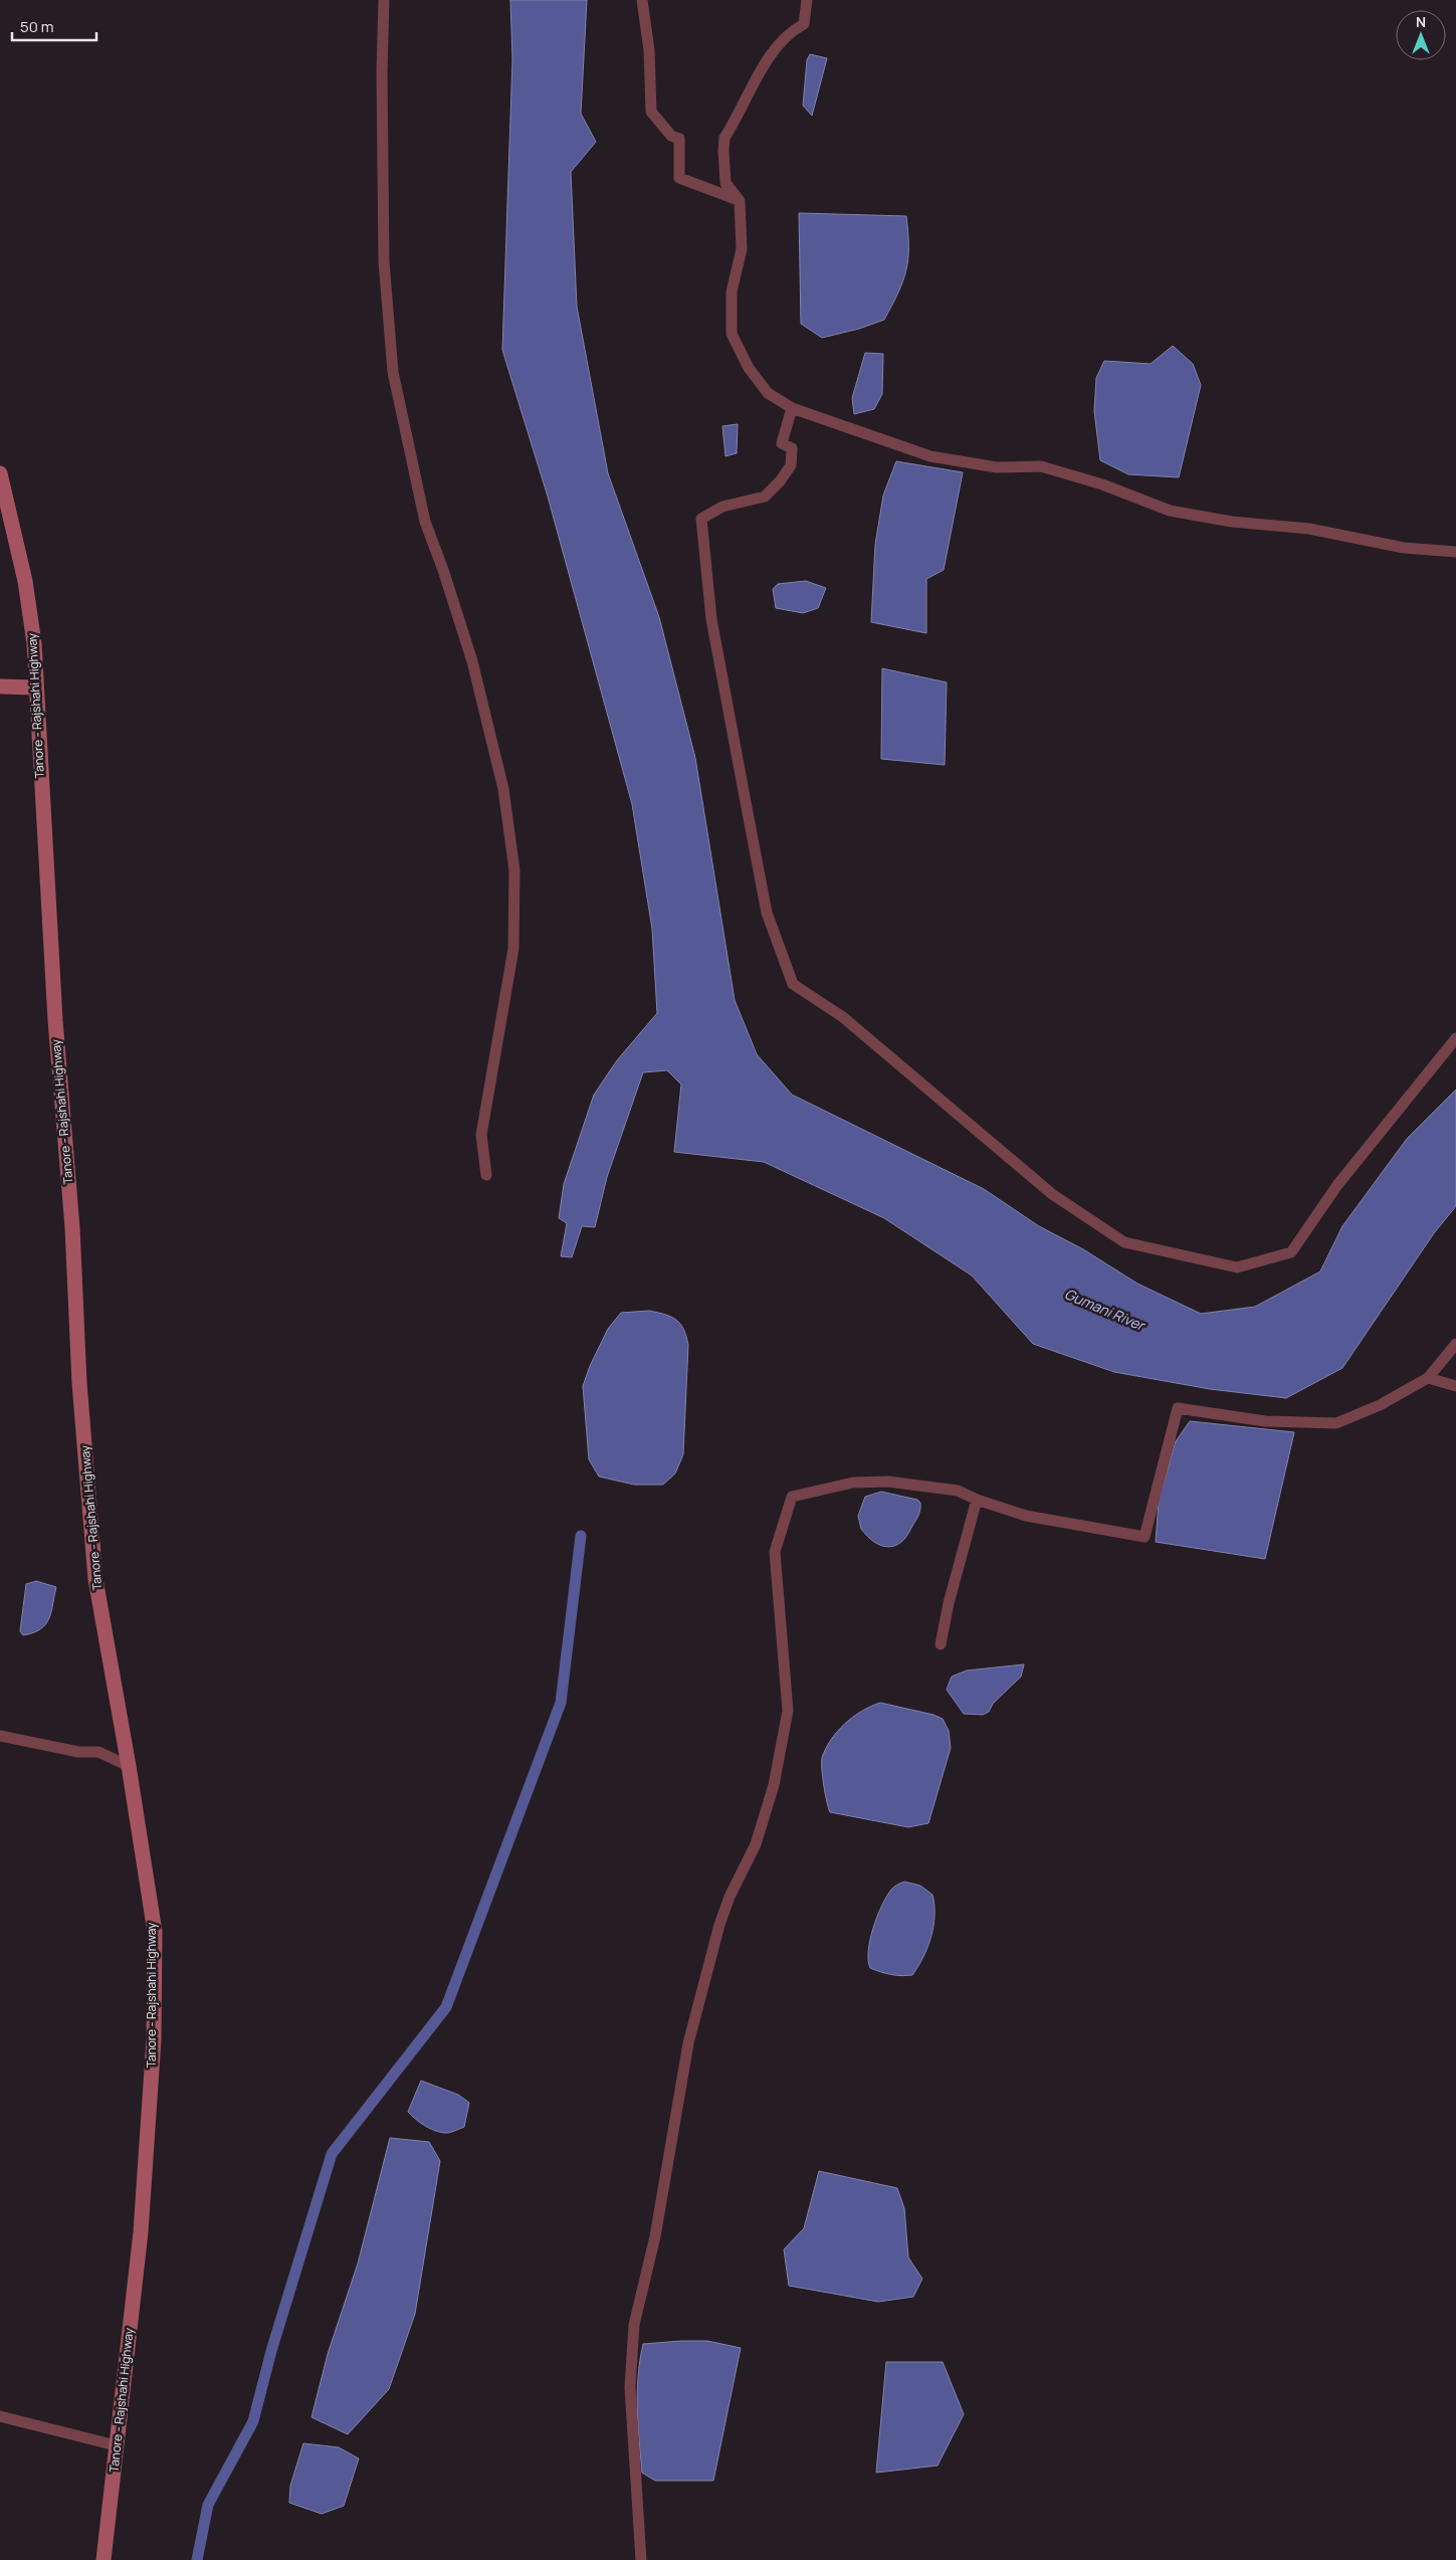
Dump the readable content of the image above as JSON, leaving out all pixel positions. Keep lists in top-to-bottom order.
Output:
{
  "streets": {
    "main road": ["Tanore - Rajshahi Highway"]
  },
  "water": ["Gumani River"],
  "scale_bar": "50 m",
  "north": "top"
}
